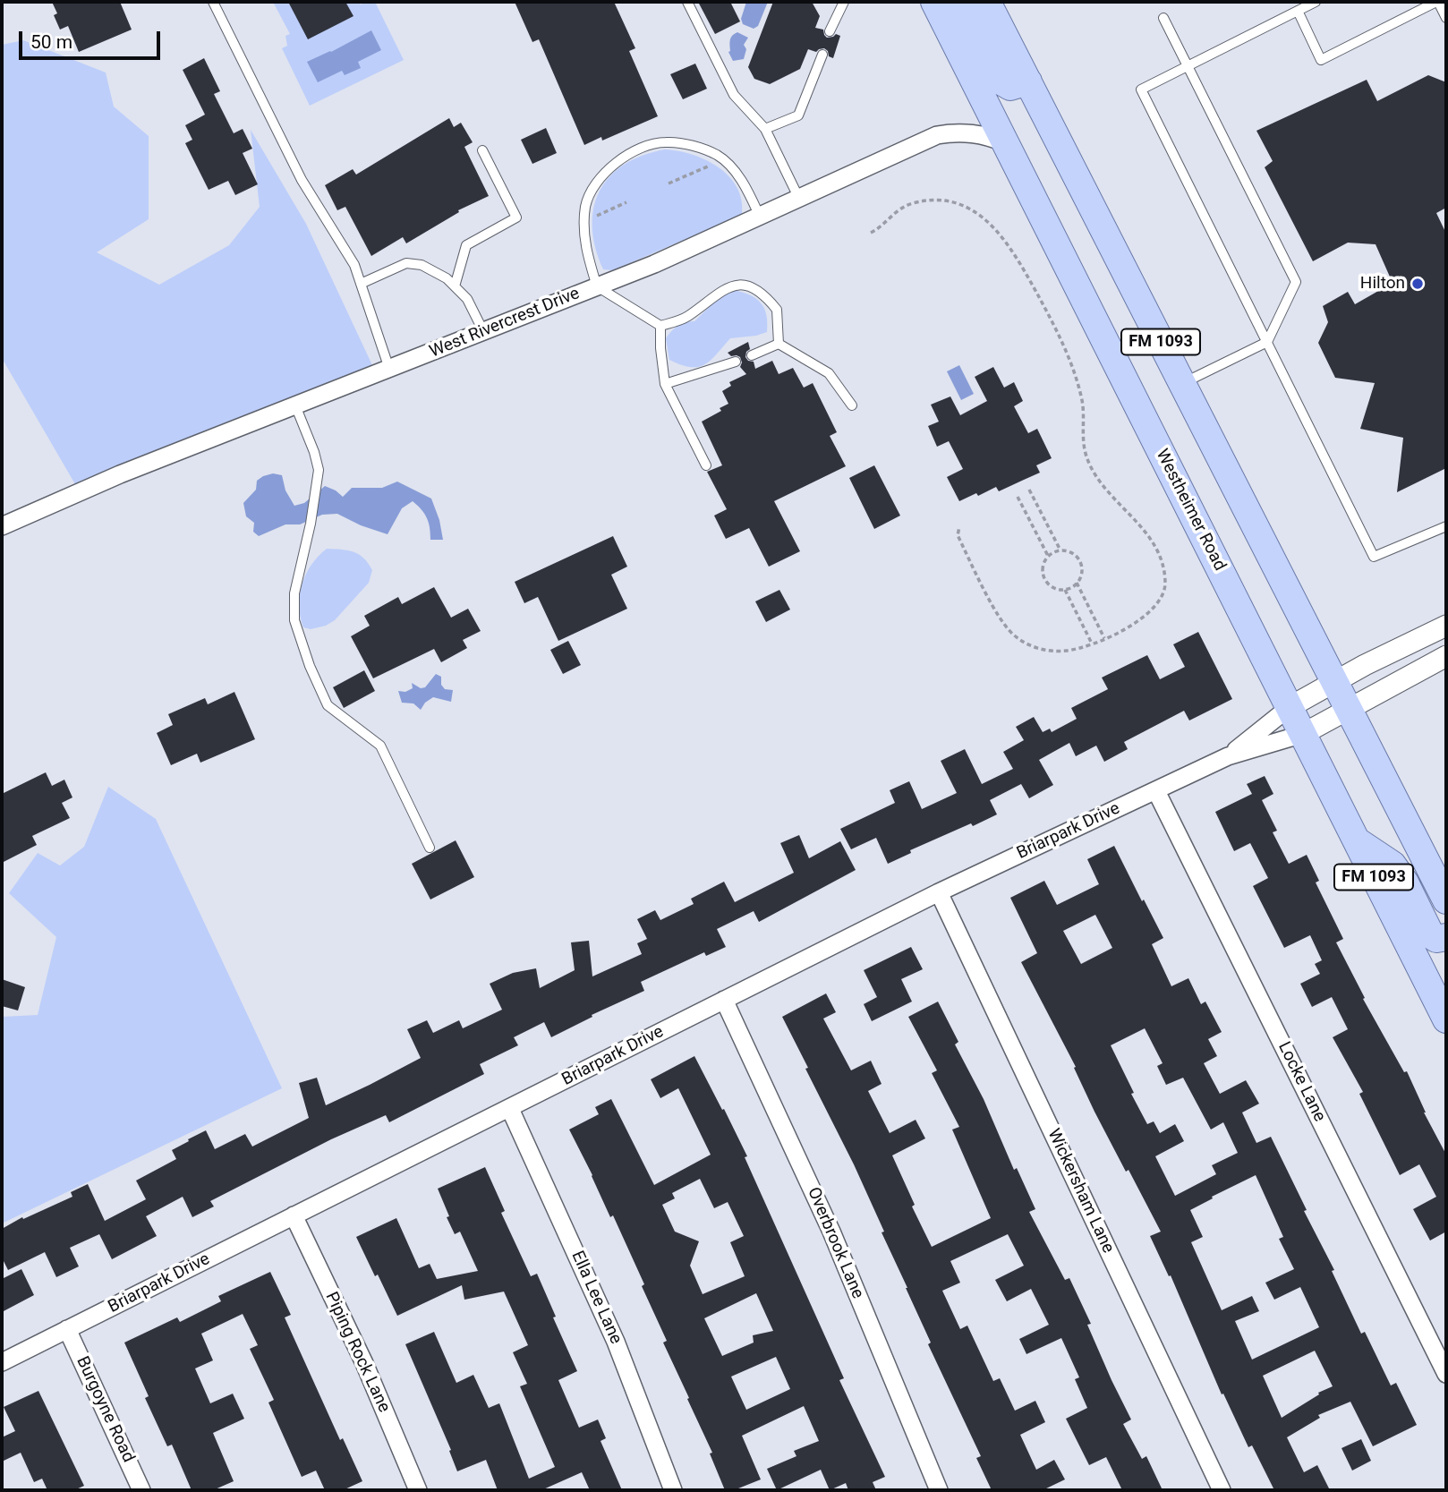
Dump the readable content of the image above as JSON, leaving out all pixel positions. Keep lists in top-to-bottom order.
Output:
{
  "streets": {
    "main road": ["FM 1093", "Westheimer Road"],
    "street": [
      "West Rivercrest Drive",
      "Briarpark Drive",
      "Locke Lane",
      "Wickersham Lane",
      "Overbrook Lane",
      "Ella Lee Lane",
      "Piping Rock Lane",
      "Burgoyne Road"
    ]
  },
  "crossings": [
    ["West Rivercrest Drive", "Westheimer Road"],
    ["FM 1093", "Briarpark Drive"],
    ["Westheimer Road", "Briarpark Drive"],
    ["Briarpark Drive", "Locke Lane"],
    ["Briarpark Drive", "Wickersham Lane"],
    ["Briarpark Drive", "Overbrook Lane"],
    ["Briarpark Drive", "Ella Lee Lane"],
    ["Briarpark Drive", "Piping Rock Lane"],
    ["Briarpark Drive", "Burgoyne Road"]
  ],
  "places": ["Hilton"],
  "scale_bar": "50 m"
}
